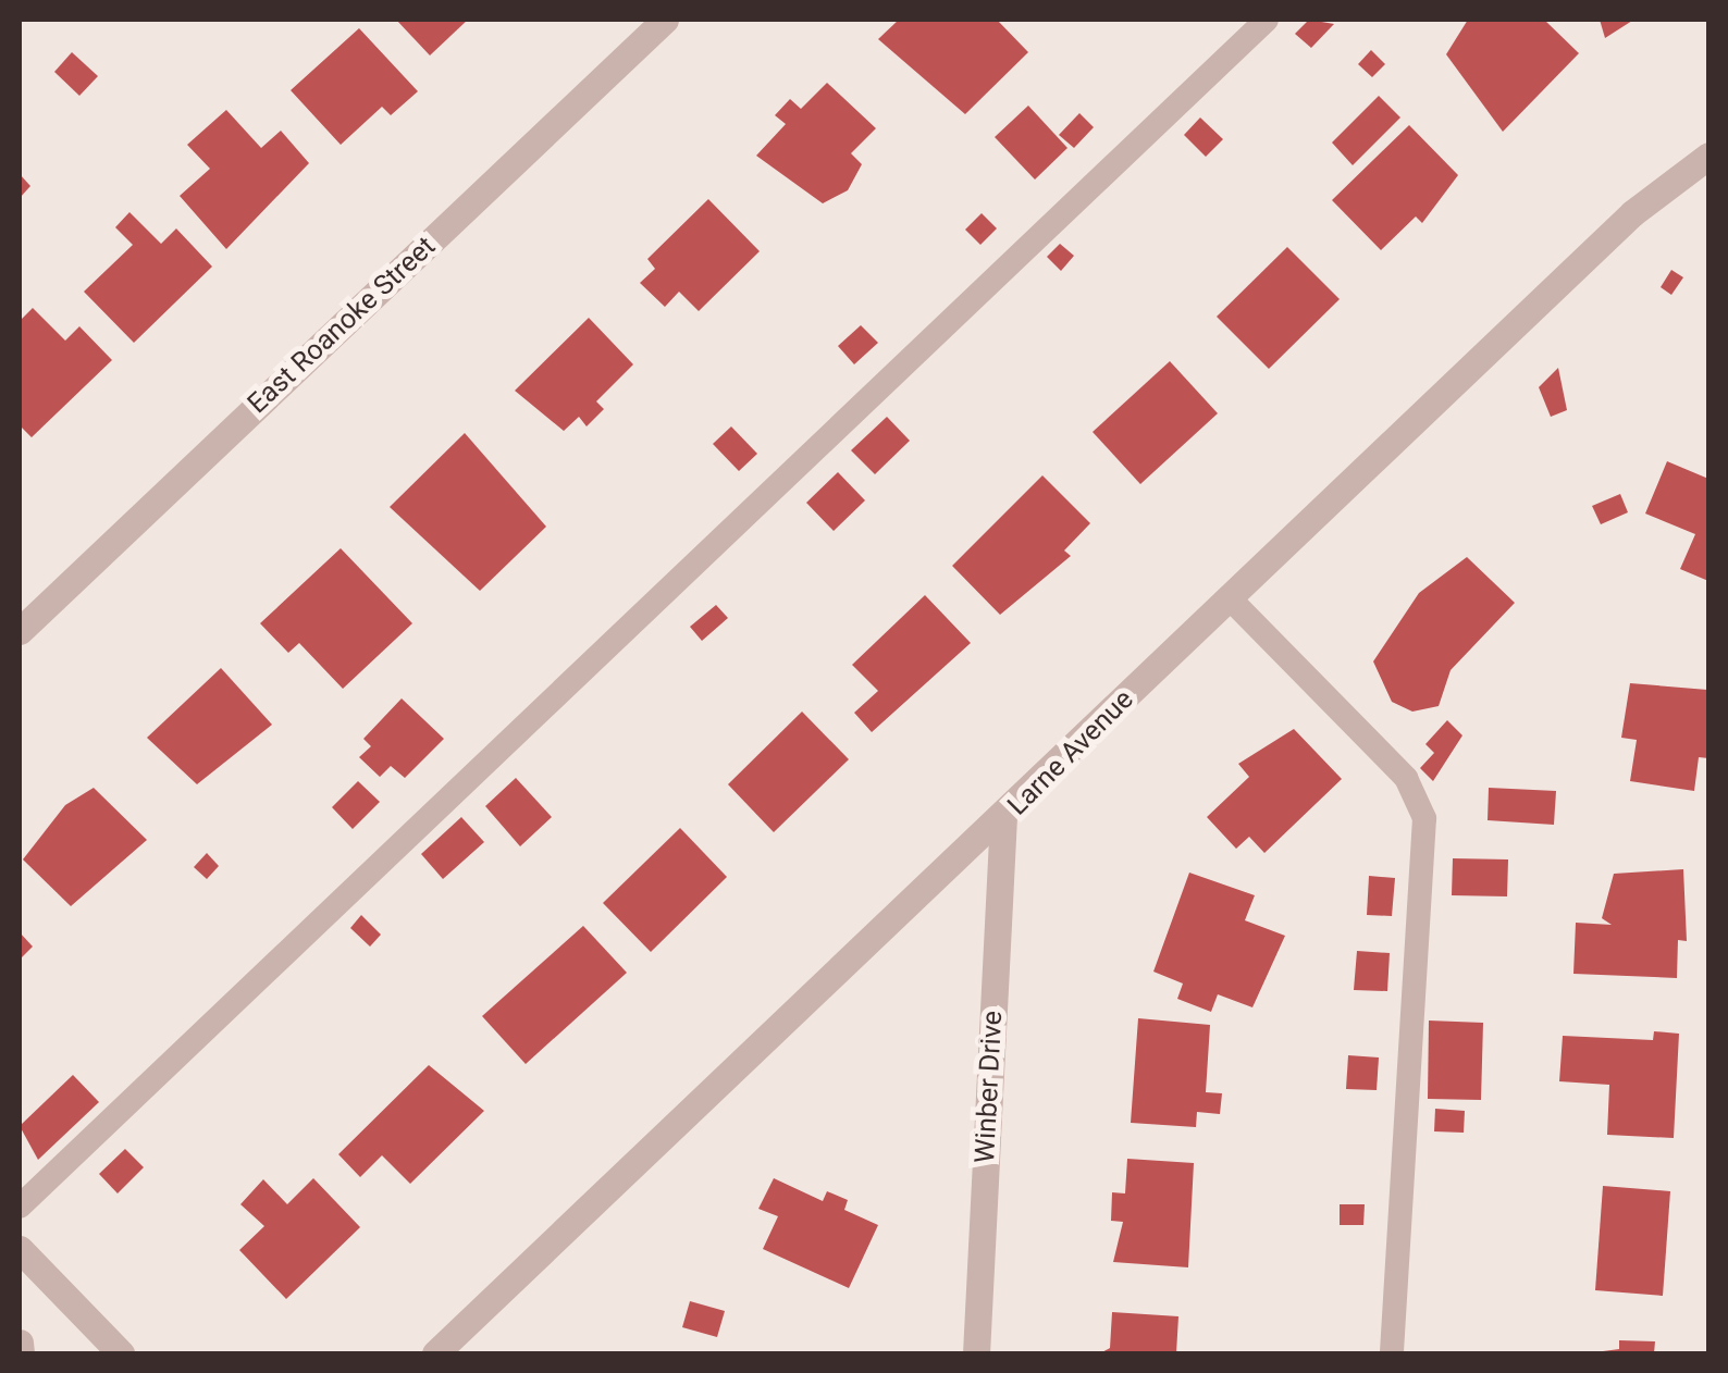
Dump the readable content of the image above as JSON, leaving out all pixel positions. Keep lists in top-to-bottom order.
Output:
{
  "streets": {
    "street": ["East Roanoke Street", "Larne Avenue", "Winber Drive"]
  },
  "crossings": [
    ["Larne Avenue", "Winber Drive"]
  ]
}
